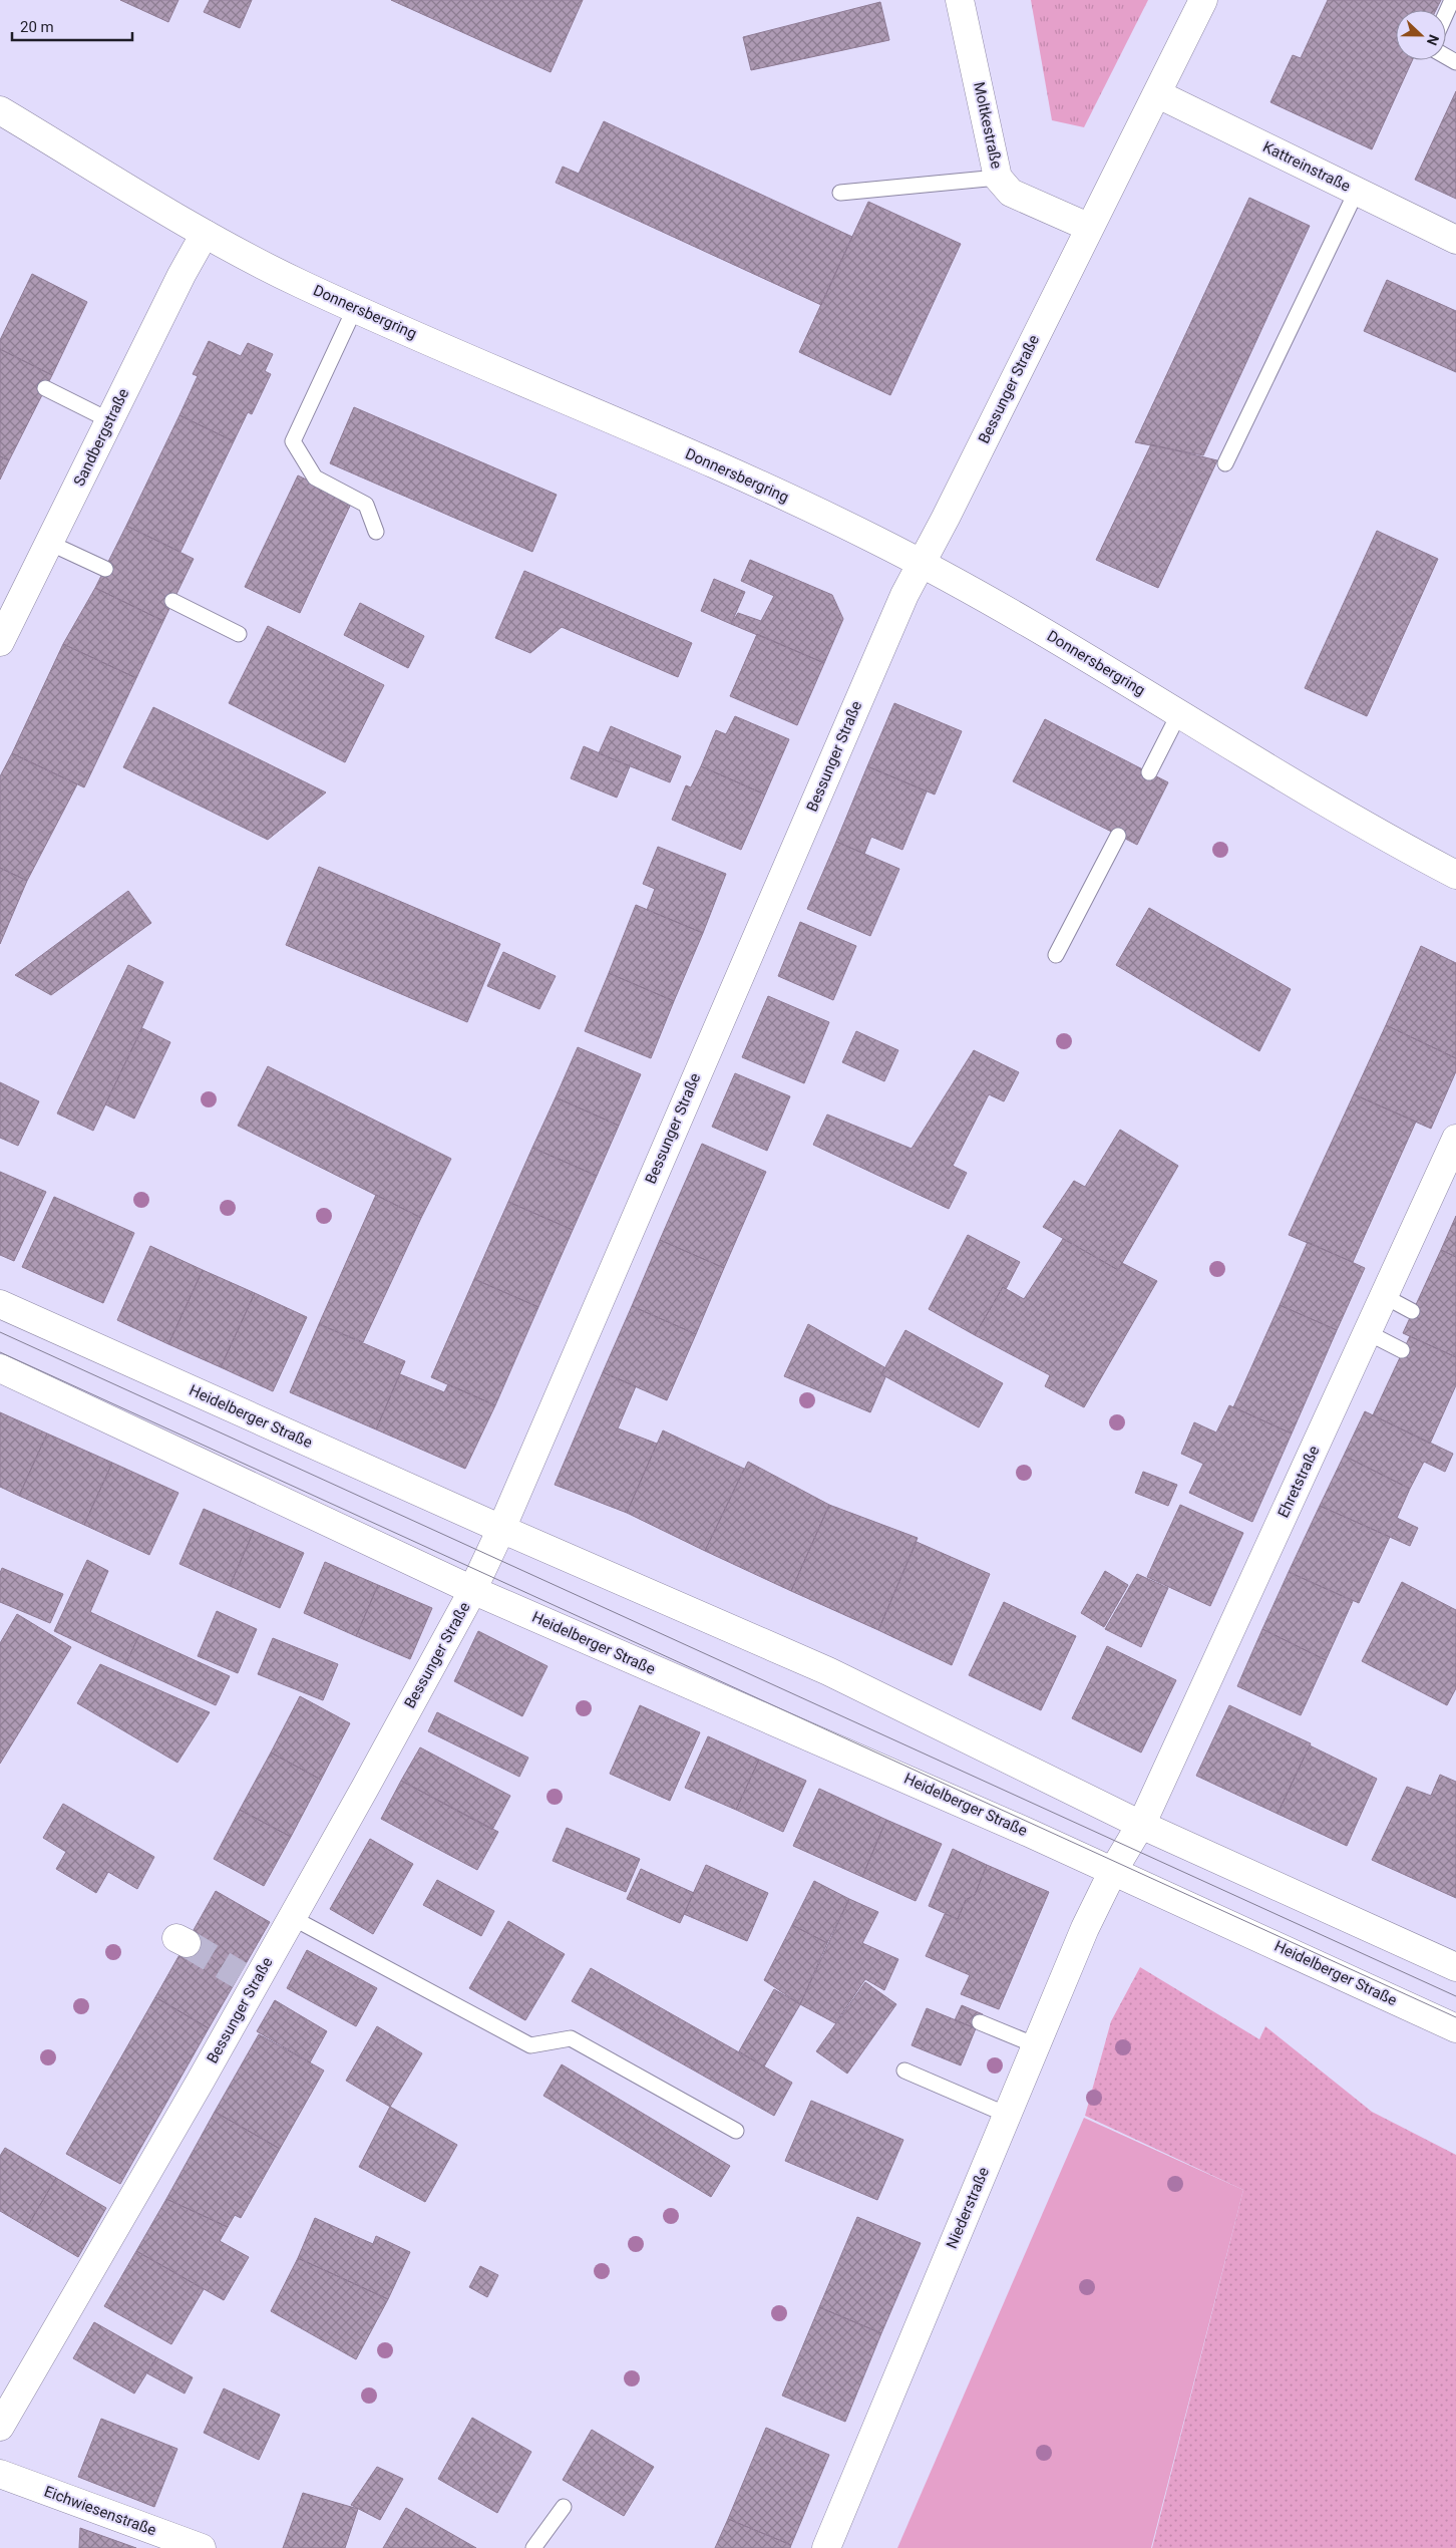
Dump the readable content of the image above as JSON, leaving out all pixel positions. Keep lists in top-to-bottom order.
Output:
{
  "streets": {
    "street": [
      "Moltkestraße",
      "Kattreinstraße",
      "Donnersbergring",
      "Bessunger Straße",
      "Sandbergstraße",
      "Heidelberger Straße",
      "Ehretstraße",
      "Niederstraße",
      "Eichwiesenstraße"
    ]
  },
  "crossings": [
    ["Moltkestraße", "Bessunger Straße"],
    ["Kattreinstraße", "Bessunger Straße"],
    ["Donnersbergring", "Bessunger Straße"],
    ["Donnersbergring", "Sandbergstraße"],
    ["Bessunger Straße", "Heidelberger Straße"],
    ["Heidelberger Straße", "Ehretstraße"],
    ["Heidelberger Straße", "Niederstraße"],
    ["Ehretstraße", "Niederstraße"]
  ],
  "scale_bar": "20 m",
  "north": "right"
}
